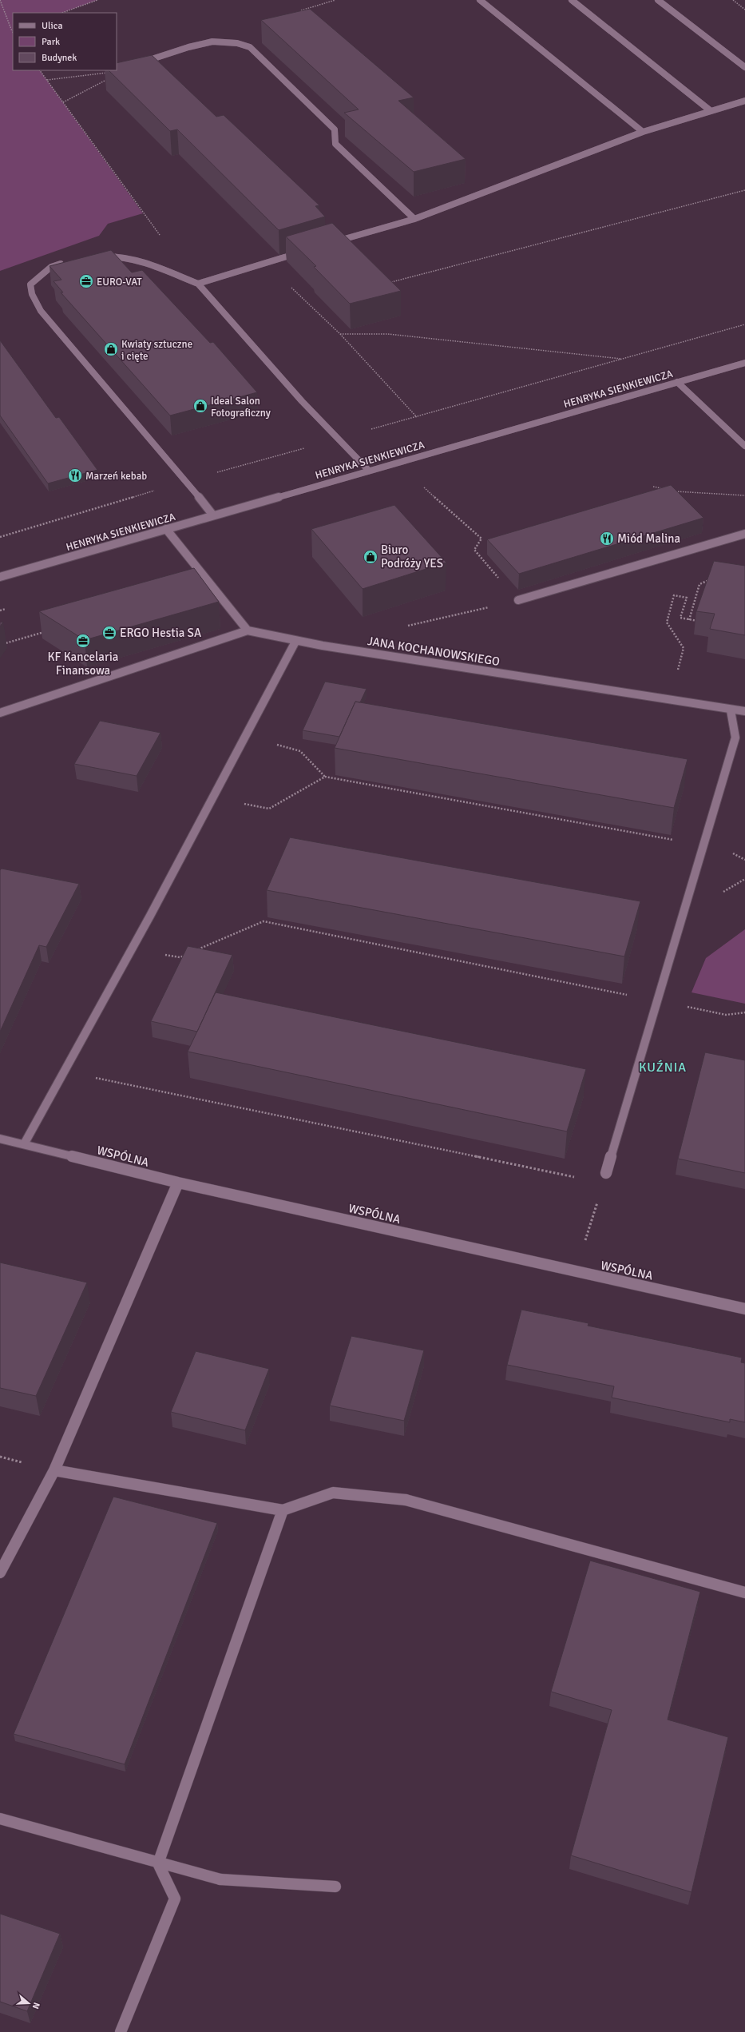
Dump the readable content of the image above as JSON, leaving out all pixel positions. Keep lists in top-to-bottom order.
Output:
{
  "streets": {
    "street": ["HENRYKA SIENKIEWICZA", "JANA KOCHANOWSKIEGO", "WSPÓLNA"]
  },
  "districts": ["KUŹNIA"],
  "places": {
    "office": ["EURO-VAT", "ERGO Hestia SA", "KF Kancelaria Finansowa"],
    "shop": ["Kwiaty sztuczne i cięte", "Ideal Salon Fotograficzny", "Biuro Podróży YES"],
    "restaurant": ["Marzeń kebab", "Miód Malina"]
  },
  "legend": ["Ulica", "Park", "Budynek"],
  "north": "right"
}
